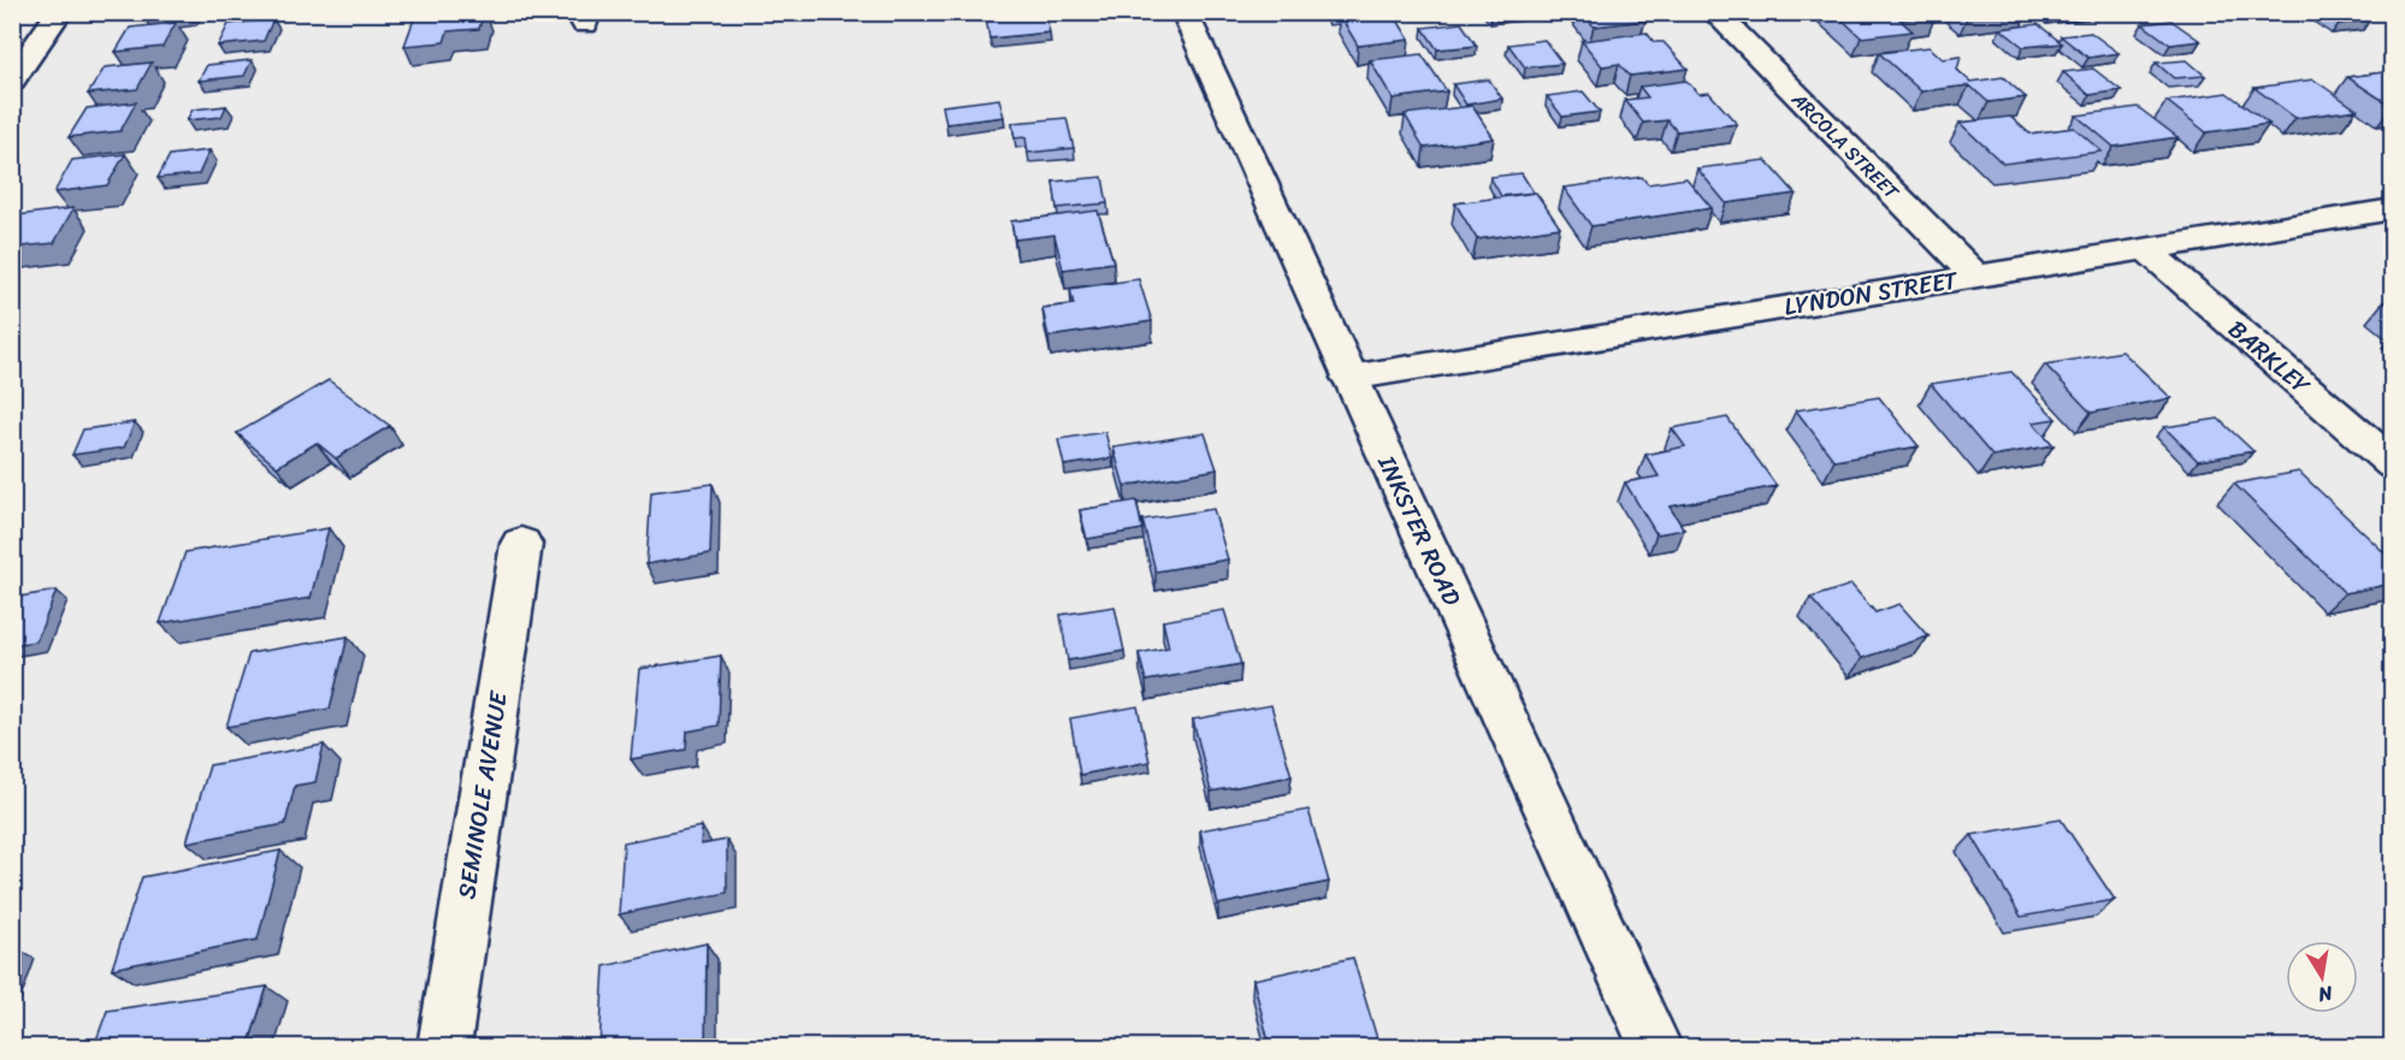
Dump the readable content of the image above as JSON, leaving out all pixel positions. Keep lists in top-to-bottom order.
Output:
{
  "streets": {
    "street": [
      "ARCOLA STREET",
      "LYNDON STREET",
      "BARKLEY",
      "INKSTER ROAD",
      "SEMINOLE AVENUE"
    ]
  },
  "crossings": [
    ["ARCOLA STREET", "LYNDON STREET"],
    ["LYNDON STREET", "BARKLEY"],
    ["LYNDON STREET", "INKSTER ROAD"]
  ],
  "north": "bottom"
}
